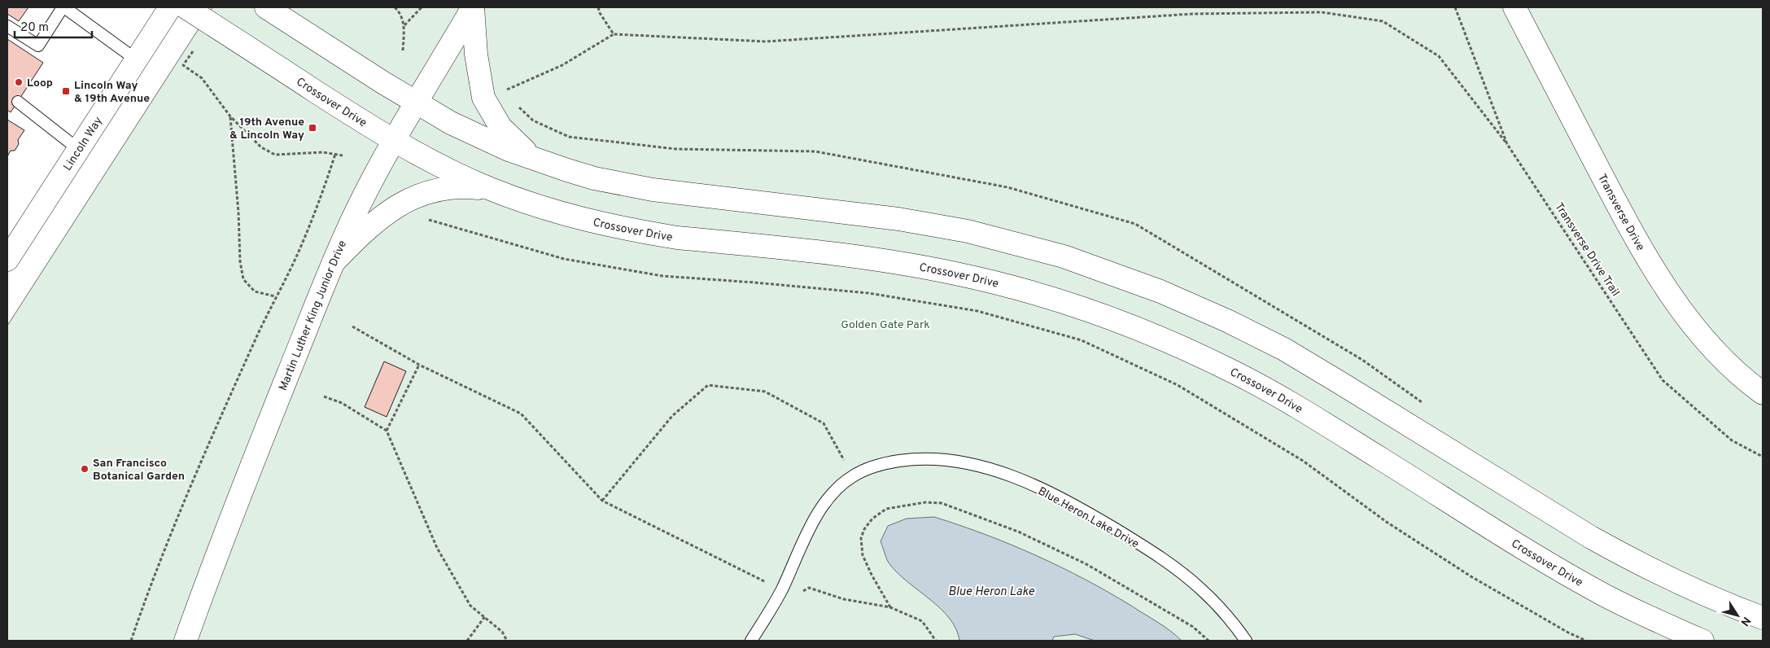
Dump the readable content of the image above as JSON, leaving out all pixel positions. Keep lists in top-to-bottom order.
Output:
{
  "streets": {
    "main road": [
      "Crossover Drive",
      "Lincoln Way",
      "Transverse Drive",
      "Martin Luther King Junior Drive"
    ],
    "lane": ["Blue Heron Lake Drive"],
    "path": ["Transverse Drive Trail"]
  },
  "crossings": [
    ["Crossover Drive", "Martin Luther King Junior Drive"]
  ],
  "water": ["Blue Heron Lake"],
  "parks": ["Golden Gate Park"],
  "places": {
    "other": ["Loop", "San Francisco Botanical Garden"],
    "transit": ["Lincoln Way & 19th Avenue", "19th Avenue & Lincoln Way"]
  },
  "scale_bar": "20 m",
  "north": "bottom right"
}
